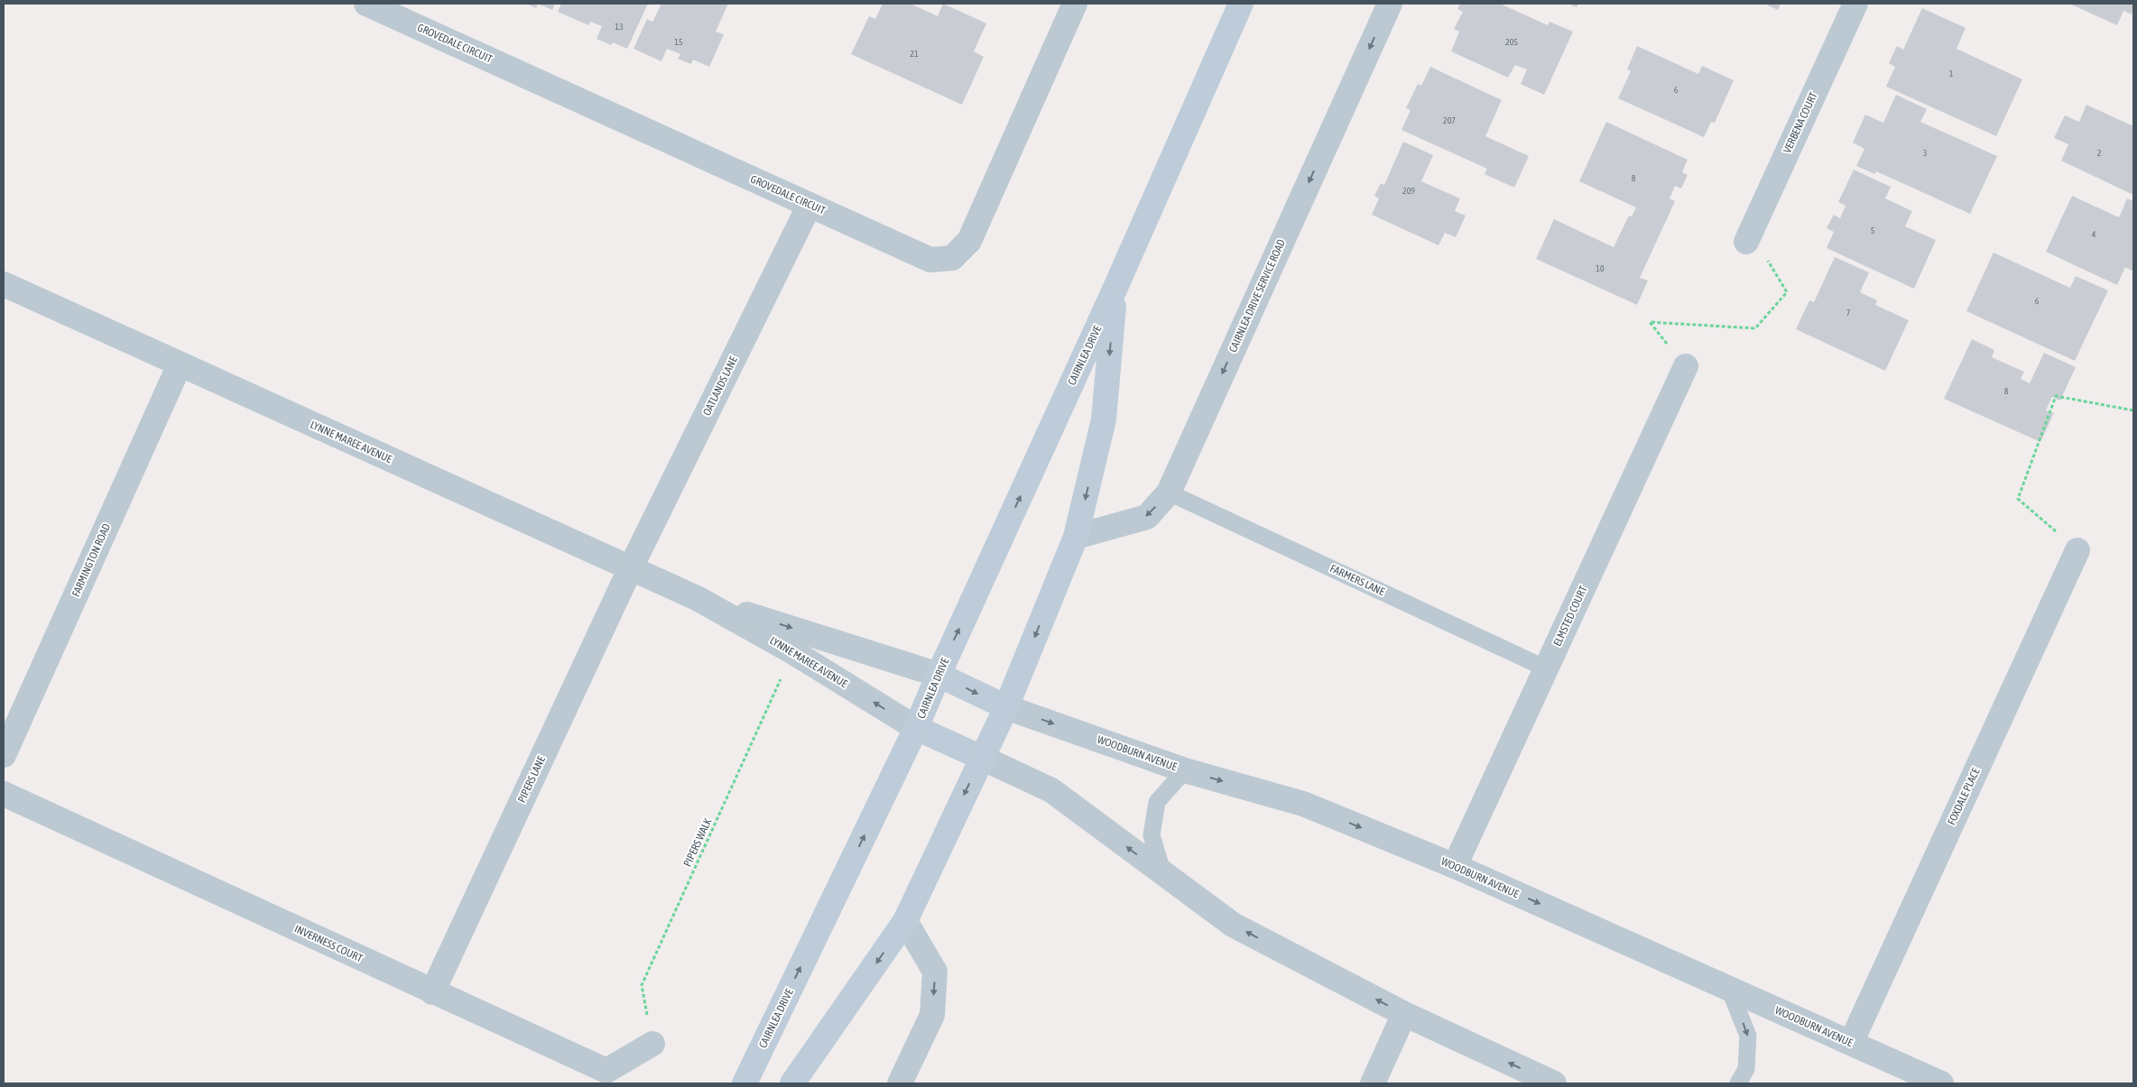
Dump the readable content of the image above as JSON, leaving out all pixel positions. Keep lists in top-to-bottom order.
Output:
{
  "streets": {
    "street": [
      "GROVEDALE CIRCUIT",
      "VERBENA COURT",
      "CAIRNLEA DRIVE SERVICE ROAD",
      "CAIRNLEA DRIVE",
      "OATLANDS LANE",
      "LYNNE MAREE AVENUE",
      "FARMINGTON ROAD",
      "ELMSTED COURT",
      "WOODBURN AVENUE",
      "PIPERS LANE",
      "FOXDALE PLACE",
      "INVERNESS COURT"
    ],
    "lane": ["FARMERS LANE"],
    "path": ["PIPERS WALK"]
  },
  "crossings": [
    ["GROVEDALE CIRCUIT", "OATLANDS LANE"],
    ["CAIRNLEA DRIVE SERVICE ROAD", "CAIRNLEA DRIVE"],
    ["CAIRNLEA DRIVE SERVICE ROAD", "FARMERS LANE"],
    ["CAIRNLEA DRIVE", "LYNNE MAREE AVENUE"],
    ["CAIRNLEA DRIVE", "WOODBURN AVENUE"],
    ["OATLANDS LANE", "LYNNE MAREE AVENUE"],
    ["OATLANDS LANE", "PIPERS LANE"],
    ["LYNNE MAREE AVENUE", "FARMINGTON ROAD"],
    ["LYNNE MAREE AVENUE", "PIPERS LANE"],
    ["LYNNE MAREE AVENUE", "PIPERS WALK"],
    ["FARMERS LANE", "ELMSTED COURT"],
    ["ELMSTED COURT", "WOODBURN AVENUE"],
    ["WOODBURN AVENUE", "FOXDALE PLACE"],
    ["PIPERS LANE", "INVERNESS COURT"],
    ["PIPERS WALK", "INVERNESS COURT"]
  ],
  "one_way": ["CAIRNLEA DRIVE SERVICE ROAD"],
  "house_numbers": [
    "13",
    "15",
    "205",
    "21",
    "1",
    "6",
    "207",
    "3",
    "2",
    "8",
    "209",
    "5",
    "4",
    "10",
    "6",
    "7",
    "8"
  ]
}
